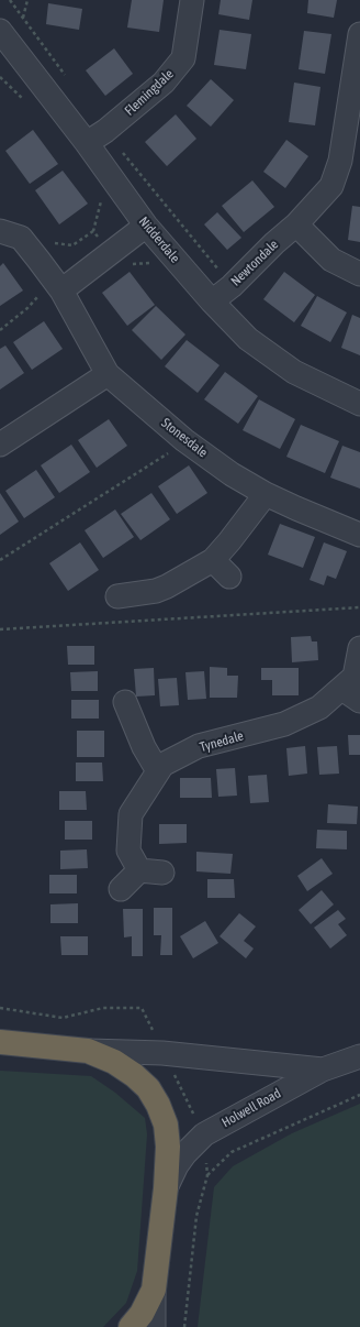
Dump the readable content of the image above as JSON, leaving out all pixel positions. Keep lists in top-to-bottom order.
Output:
{
  "streets": {
    "street": [
      "Flemingdale",
      "Nidderdale",
      "Newtondale",
      "Stonesdale",
      "Tynedale",
      "Holwell Road"
    ]
  },
  "crossings": [
    ["Flemingdale", "Nidderdale"],
    ["Nidderdale", "Newtondale"]
  ]
}
